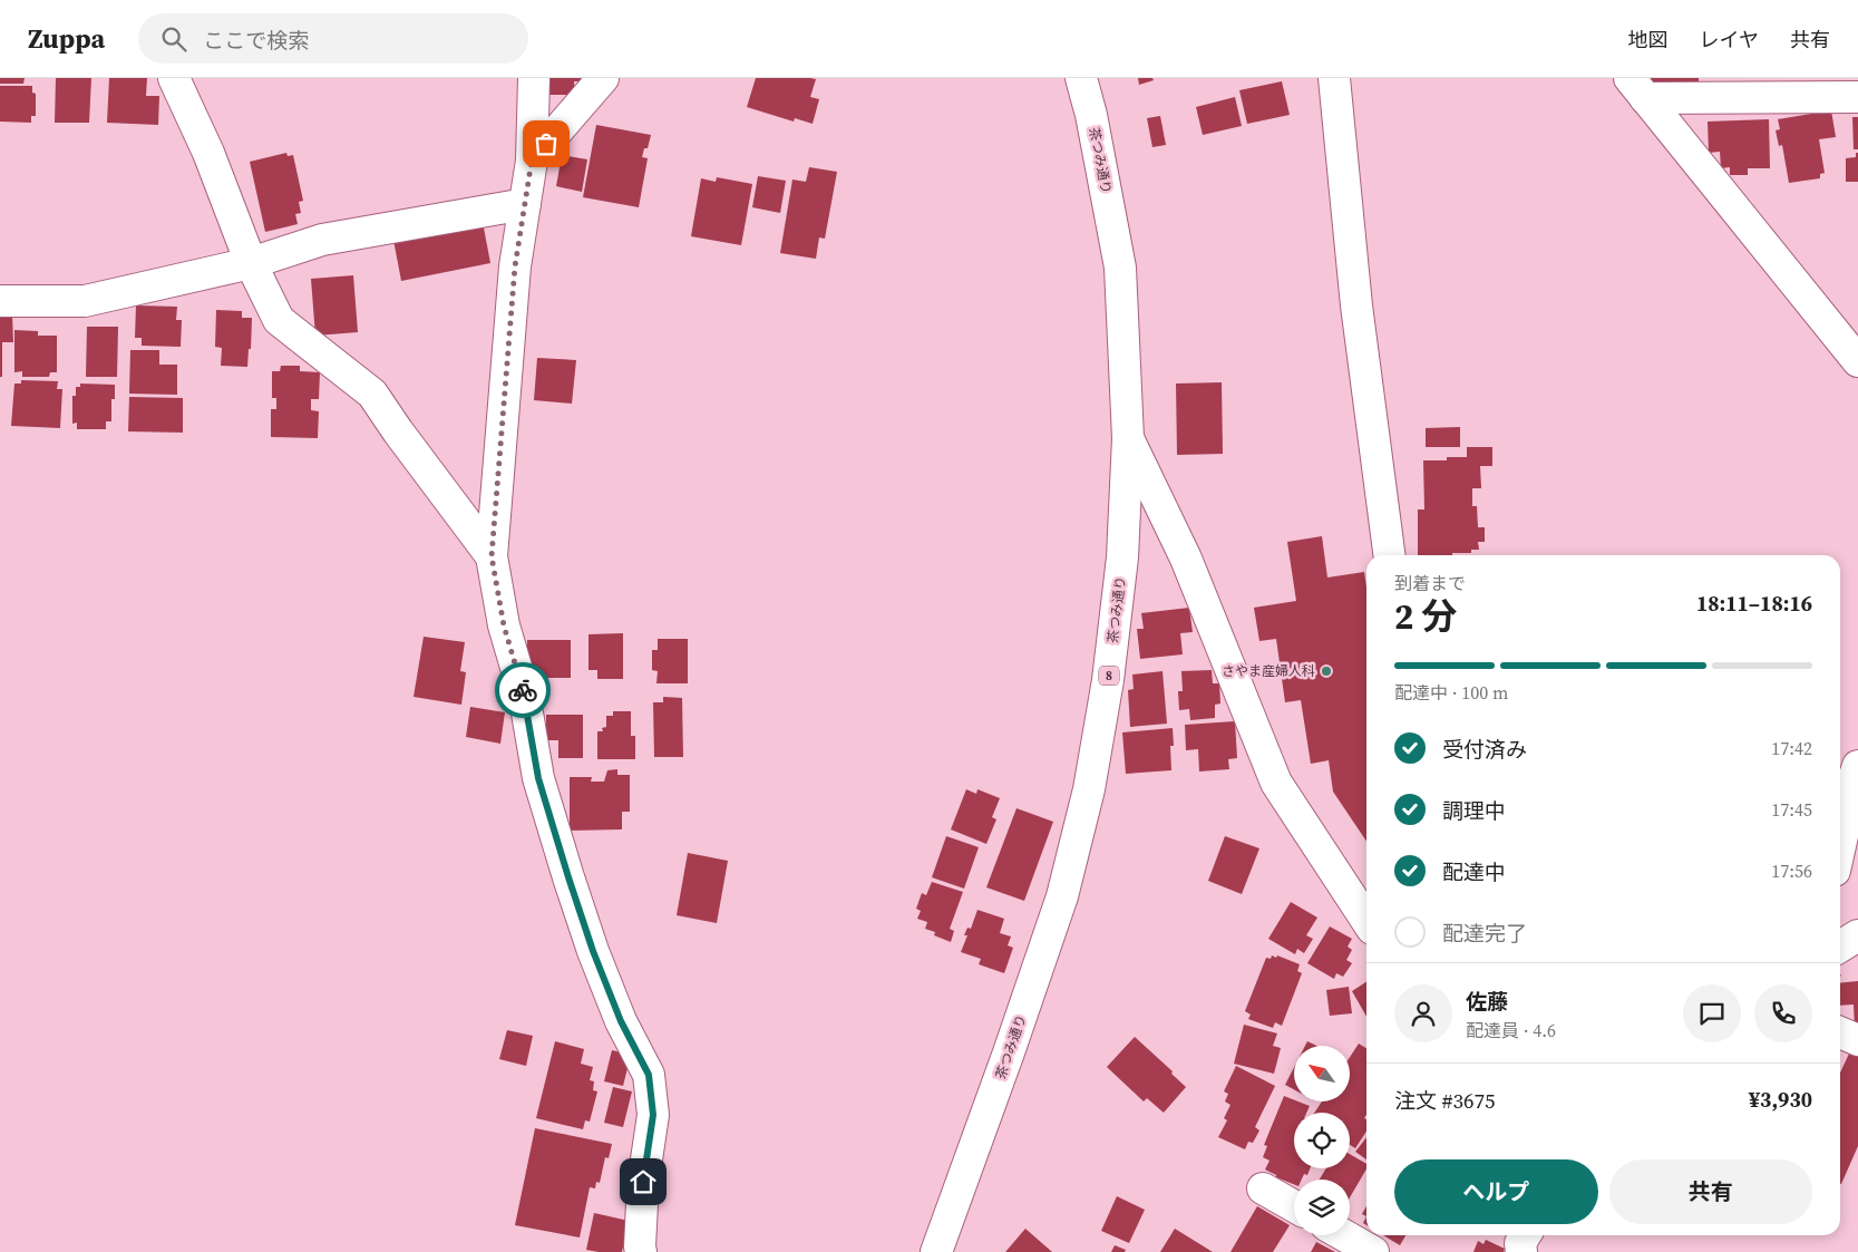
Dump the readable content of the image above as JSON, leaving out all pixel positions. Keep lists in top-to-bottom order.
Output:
{
  "streets": {
    "street": ["茶つみ通り", "8"]
  },
  "places": ["さやま産婦人科"],
  "north": "top left",
  "page": {
    "header": "Zuppa",
    "search": "ここで検索",
    "nav": ["地図", "レイヤ", "共有"],
    "heading": ["2 分", "到着まで", "18:11–18:16"],
    "panel": [
      "佐藤",
      "配達員 · 4.6",
      "注文 #3675",
      "¥3,930"
    ],
    "bar": "配達中 · 100 m",
    "list": [
      ["受付済み", "17:42"],
      ["調理中", "17:45"],
      ["配達中", "17:56"],
      "配達完了"
    ],
    "buttons": ["ヘルプ", "共有"]
  }
}
